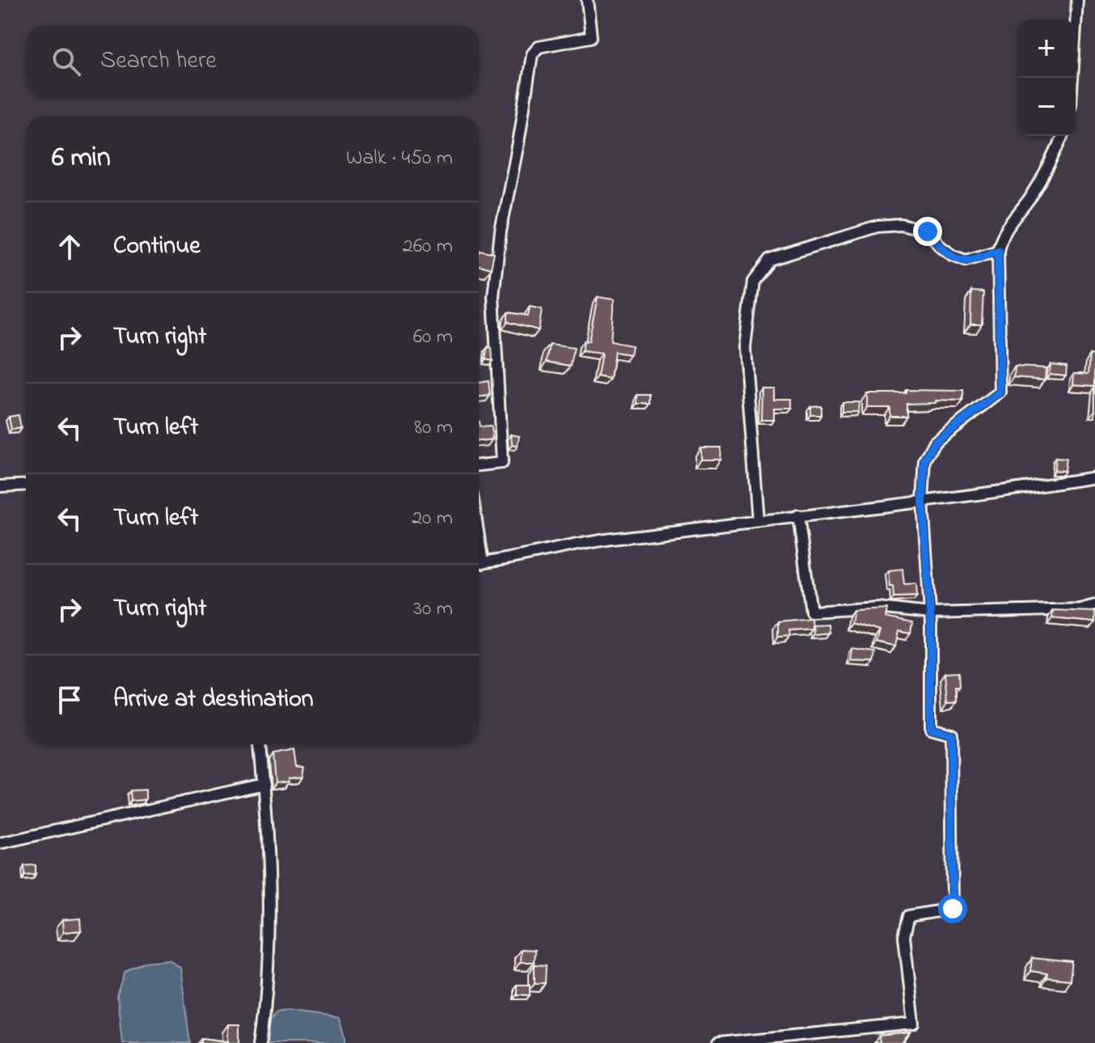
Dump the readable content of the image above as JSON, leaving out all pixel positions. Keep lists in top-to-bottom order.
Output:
{
  "page": {
    "map_buttons": ["+", "−"],
    "search": "Search here",
    "heading": ["6 min", "Walk · 450 m"],
    "list": [
      ["Continue", "260 m"],
      ["Turn right", "60 m"],
      ["Turn left", "80 m"],
      ["Turn left", "20 m"],
      ["Turn right", "30 m"],
      "Arrive at destination"
    ]
  }
}
